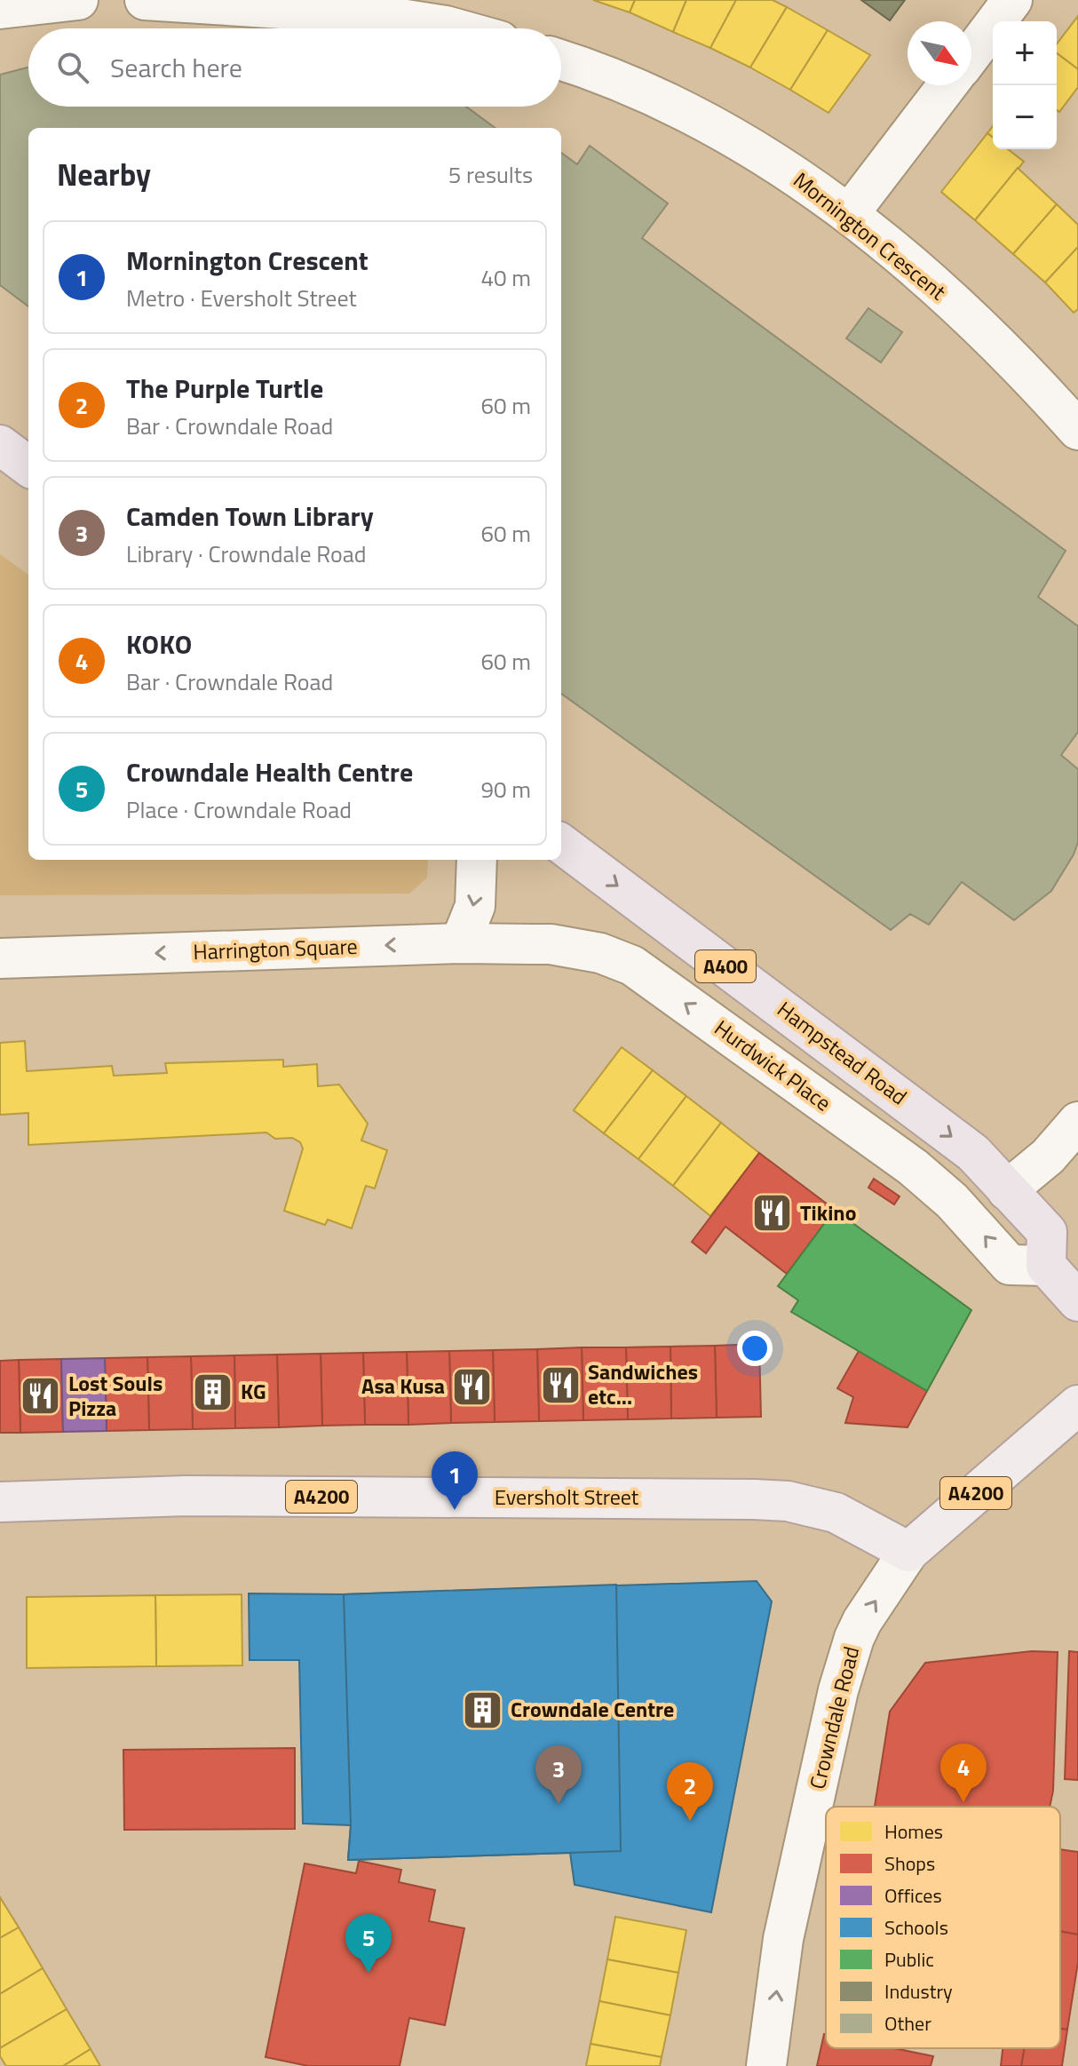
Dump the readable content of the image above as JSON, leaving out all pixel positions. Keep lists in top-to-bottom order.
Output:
{
  "streets": {
    "highway": ["A400", "Hampstead Road"],
    "main road": ["A4200", "Eversholt Street"],
    "street": [
      "Mornington Crescent",
      "Harrington Square",
      "Hurdwick Place",
      "Crowndale Road"
    ]
  },
  "crossings": [
    ["Harrington Square", "Hurdwick Place"],
    ["Hampstead Road", "Hurdwick Place"],
    ["A4200", "Eversholt Street"],
    ["A4200", "Crowndale Road"],
    ["Eversholt Street", "Crowndale Road"]
  ],
  "one_way": [
    "Harrington Square",
    "Hampstead Road",
    "Hurdwick Place",
    "Crowndale Road"
  ],
  "places": {
    "restaurant": [
      "Tikino",
      "Sandwiches etc...",
      "Asa Kusa",
      "Lost Souls Pizza"
    ],
    "building": ["KG", "Crowndale Centre"]
  },
  "legend": [
    "Homes",
    "Shops",
    "Offices",
    "Schools",
    "Public",
    "Industry",
    "Other"
  ],
  "north": "bottom right",
  "page": {
    "map_buttons": ["+", "−"],
    "search": "Search here",
    "heading": ["Nearby", "5 results"],
    "list": [
      {
        "mark": "1",
        "name": "Mornington Crescent",
        "note": "Metro · Eversholt Street",
        "value": "40 m"
      },
      {
        "mark": "2",
        "name": "The Purple Turtle",
        "note": "Bar · Crowndale Road",
        "value": "60 m"
      },
      {
        "mark": "3",
        "name": "Camden Town Library",
        "note": "Library · Crowndale Road",
        "value": "60 m"
      },
      {
        "mark": "4",
        "name": "KOKO",
        "note": "Bar · Crowndale Road",
        "value": "60 m"
      },
      {
        "mark": "5",
        "name": "Crowndale Health Centre",
        "note": "Place · Crowndale Road",
        "value": "90 m"
      }
    ],
    "pins": [
      "1",
      "4",
      "3",
      "2",
      "5"
    ]
  }
}
